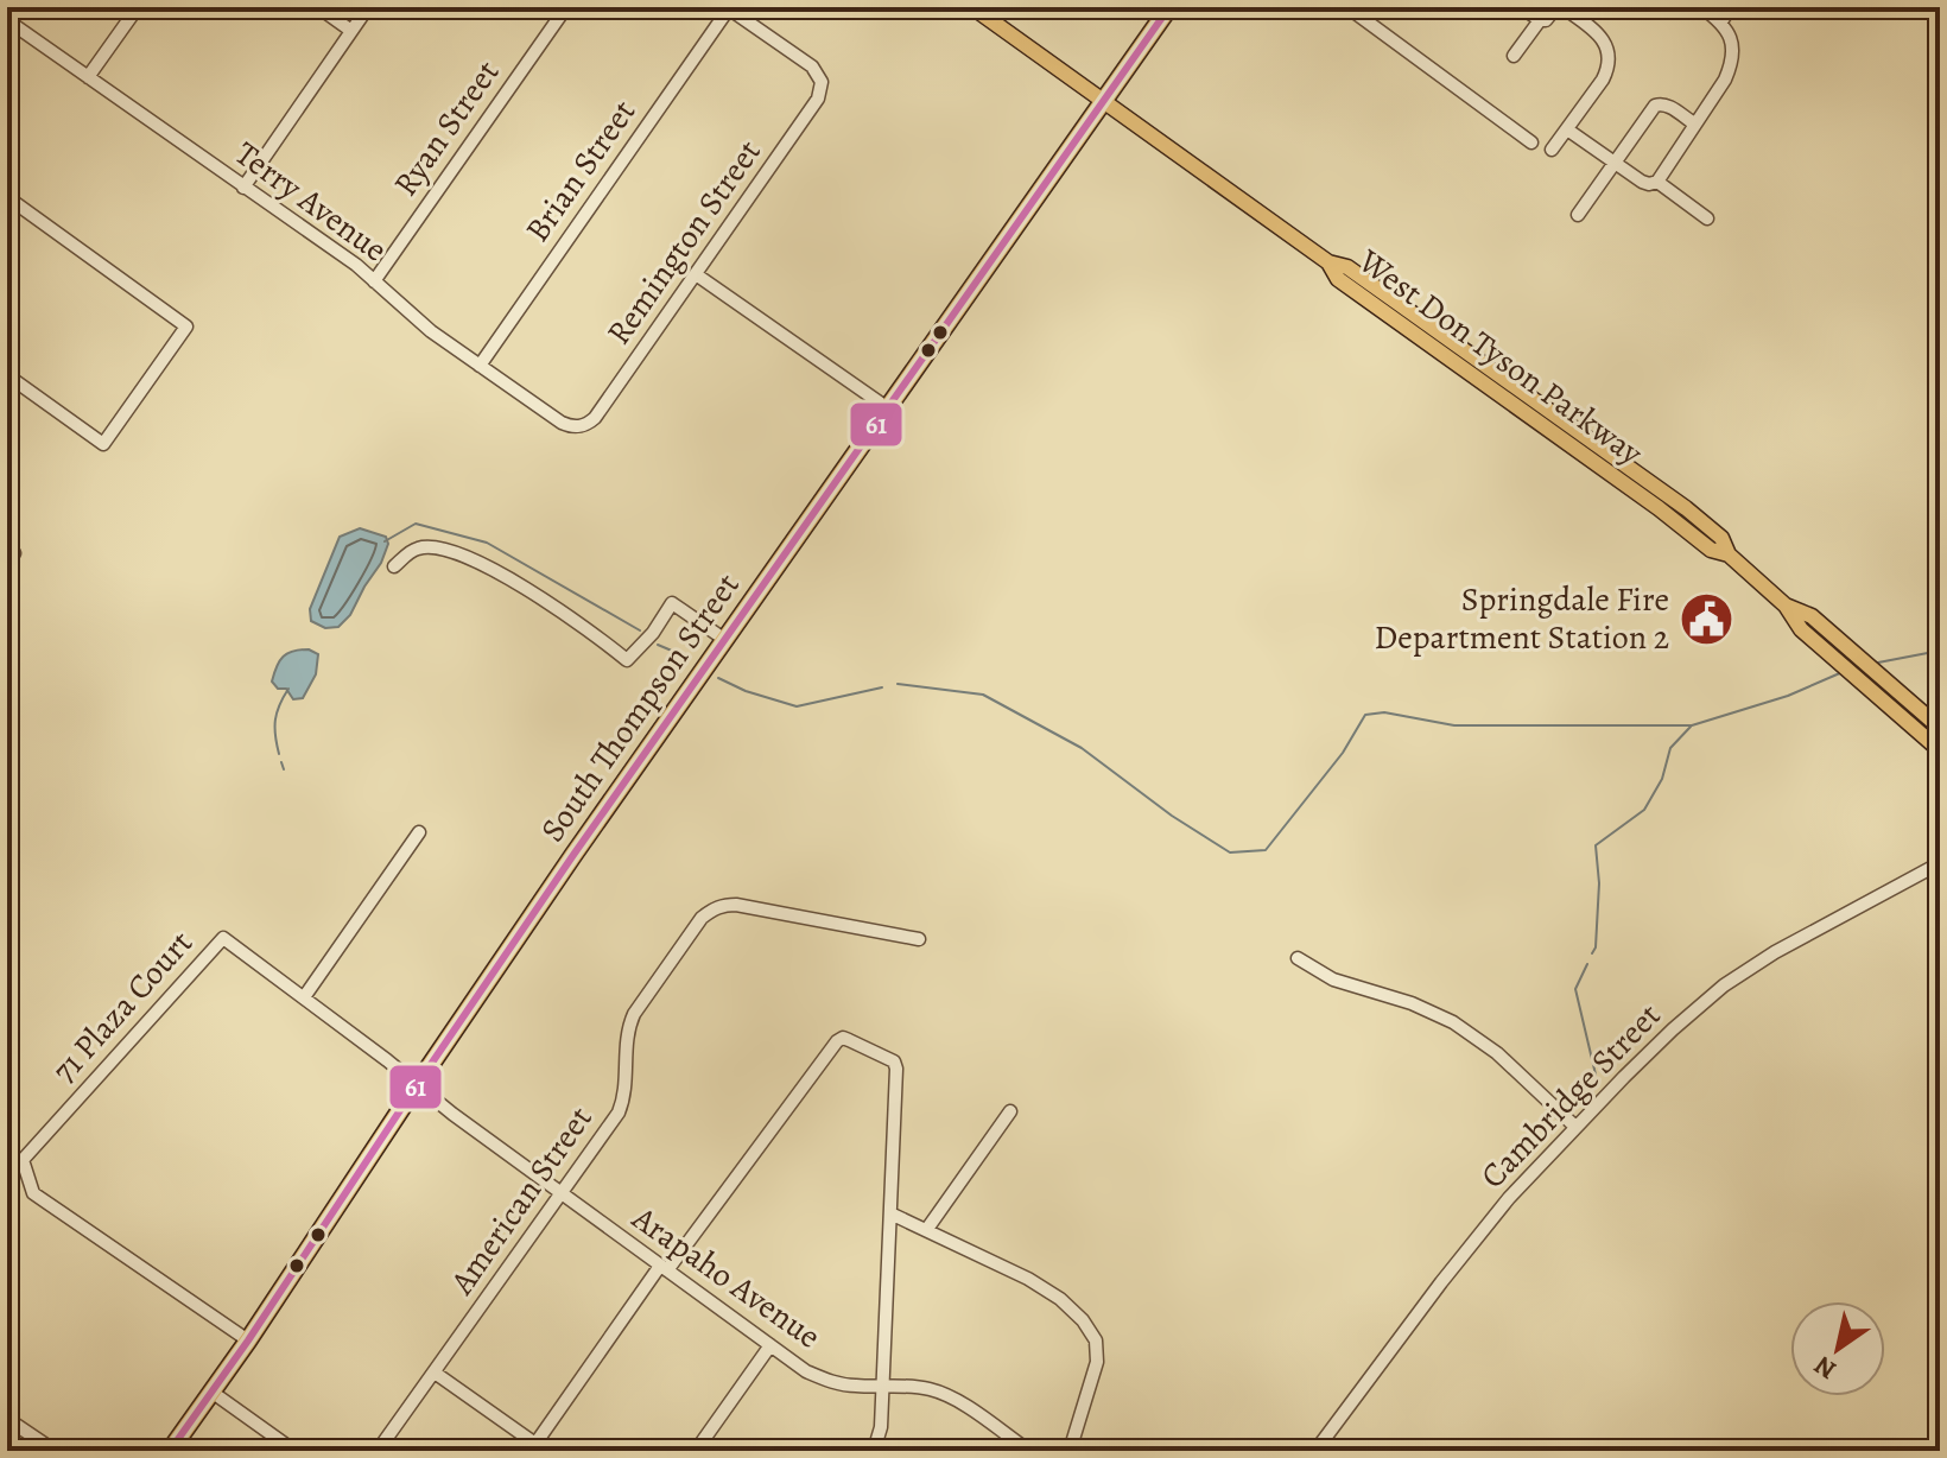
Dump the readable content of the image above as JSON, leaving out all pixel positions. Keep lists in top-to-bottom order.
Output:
{
  "streets": {
    "highway": ["South Thompson Street"],
    "main road": ["West Don Tyson Parkway"],
    "street": [
      "Ryan Street",
      "Brian Street",
      "Terry Avenue",
      "Remington Street",
      "71 Plaza Court",
      "Cambridge Street",
      "American Street",
      "Arapaho Avenue"
    ]
  },
  "crossings": [
    ["Ryan Street", "Terry Avenue"],
    ["Brian Street", "Terry Avenue"],
    ["Brian Street", "Remington Street"],
    ["Terry Avenue", "Remington Street"],
    ["West Don Tyson Parkway", "South Thompson Street"],
    ["South Thompson Street", "71 Plaza Court"],
    ["South Thompson Street", "Arapaho Avenue"],
    ["71 Plaza Court", "Arapaho Avenue"],
    ["American Street", "Arapaho Avenue"]
  ],
  "places": {
    "public building": ["Springdale Fire Department Station 2"]
  },
  "lines": ["transit line 61"],
  "north": "bottom left"
}
